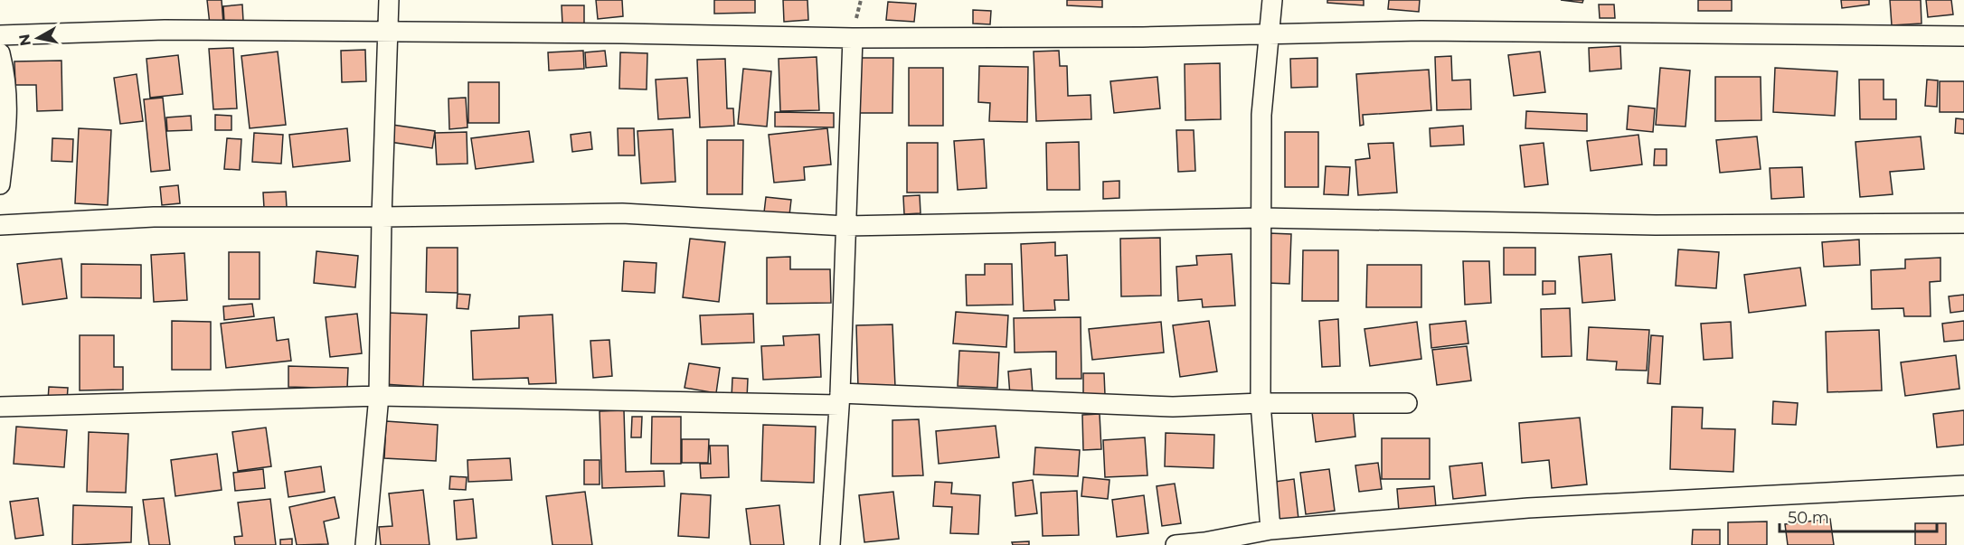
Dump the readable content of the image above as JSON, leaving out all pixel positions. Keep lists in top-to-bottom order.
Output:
{
  "scale_bar": "50 m",
  "north": "left"
}
